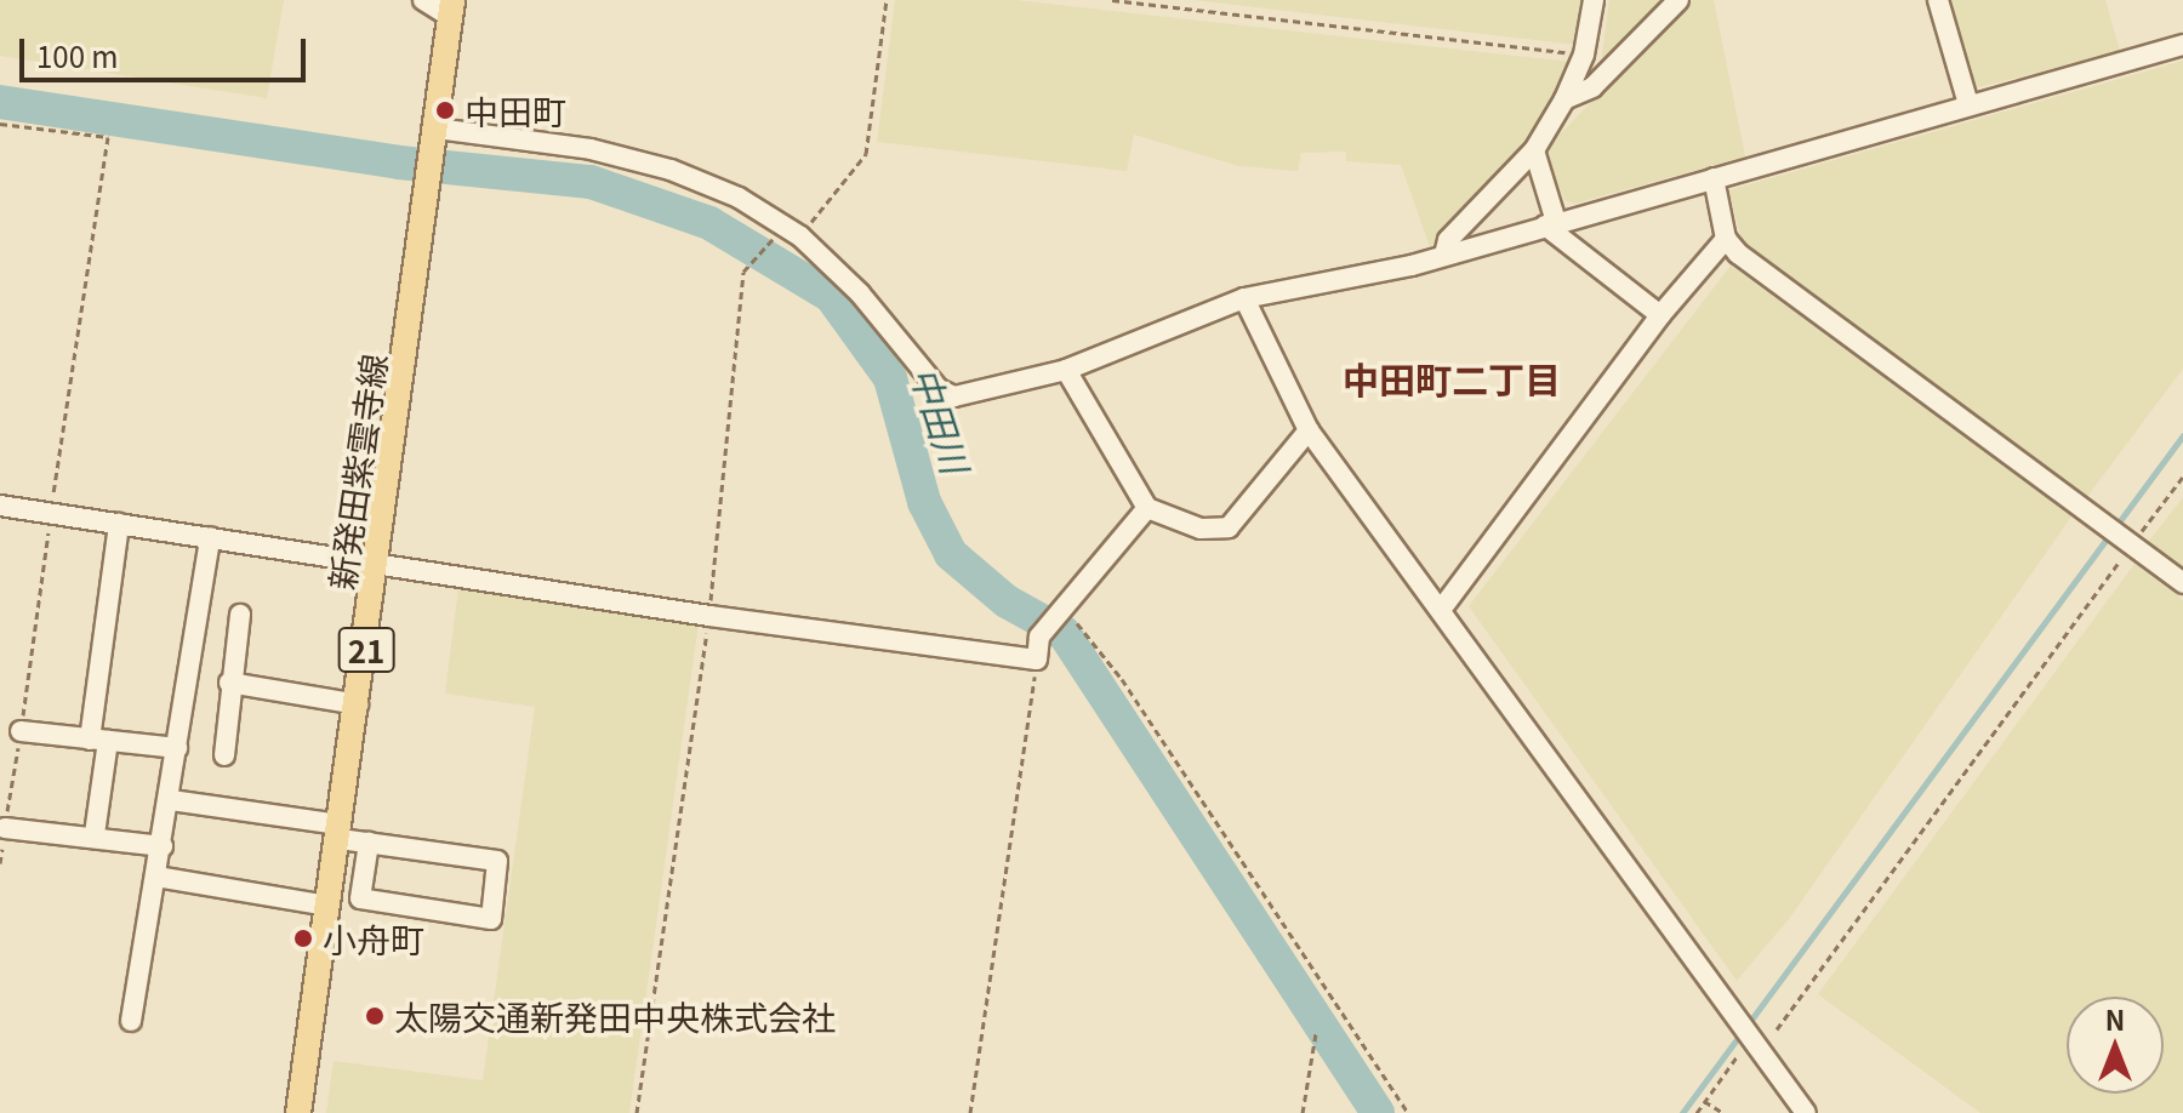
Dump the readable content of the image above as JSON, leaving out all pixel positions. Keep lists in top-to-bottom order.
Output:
{
  "streets": {
    "main road": ["新発田紫雲寺線", "21"]
  },
  "crossings": [
    ["新発田紫雲寺線", "21"]
  ],
  "districts": ["中田町二丁目"],
  "water": ["中田川"],
  "places": ["中田町", "小舟町", "太陽交通新発田中央株式会社"],
  "scale_bar": "100 m",
  "north": "top"
}
